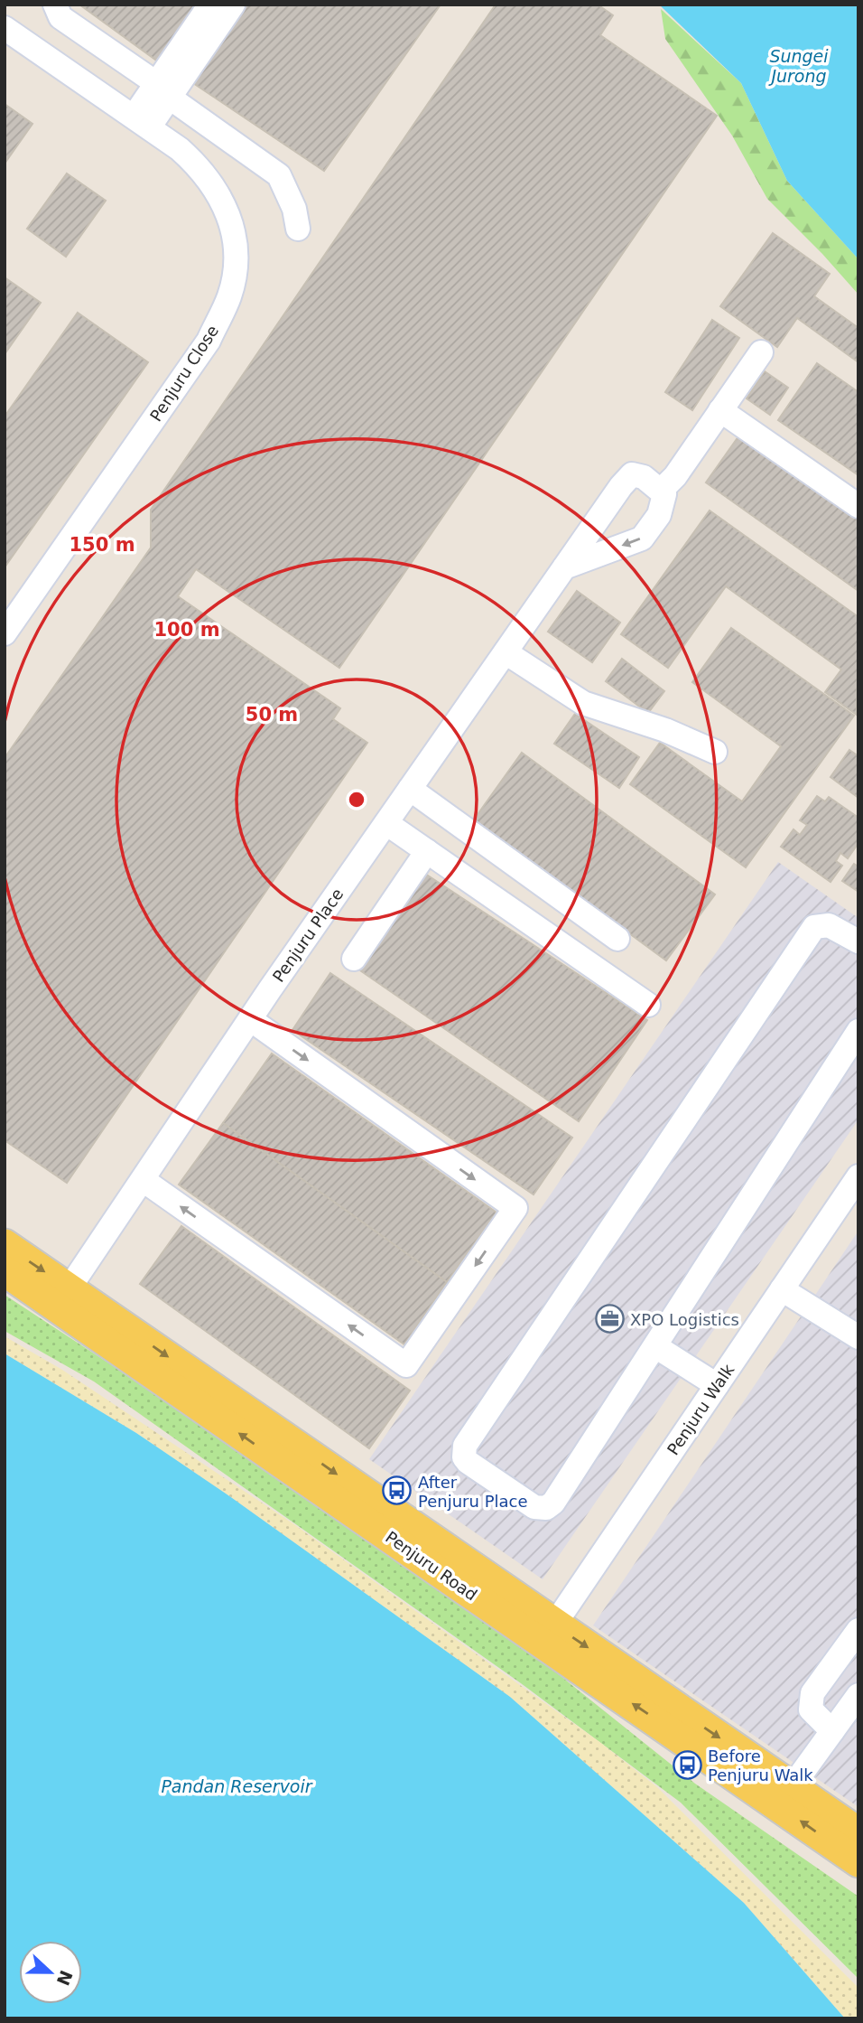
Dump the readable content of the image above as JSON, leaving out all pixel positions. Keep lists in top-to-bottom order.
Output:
{
  "streets": {
    "main road": ["Penjuru Road"],
    "street": ["Penjuru Close", "Penjuru Place", "Penjuru Walk"]
  },
  "crossings": [
    ["Penjuru Place", "Penjuru Road"],
    ["Penjuru Walk", "Penjuru Road"]
  ],
  "water": ["Sungei Jurong", "Pandan Reservoir"],
  "places": {
    "office": ["XPO Logistics"],
    "bus stop": ["After Penjuru Place", "Before Penjuru Walk"]
  },
  "north": "right",
  "rings": ["150 m", "100 m", "50 m"]
}
